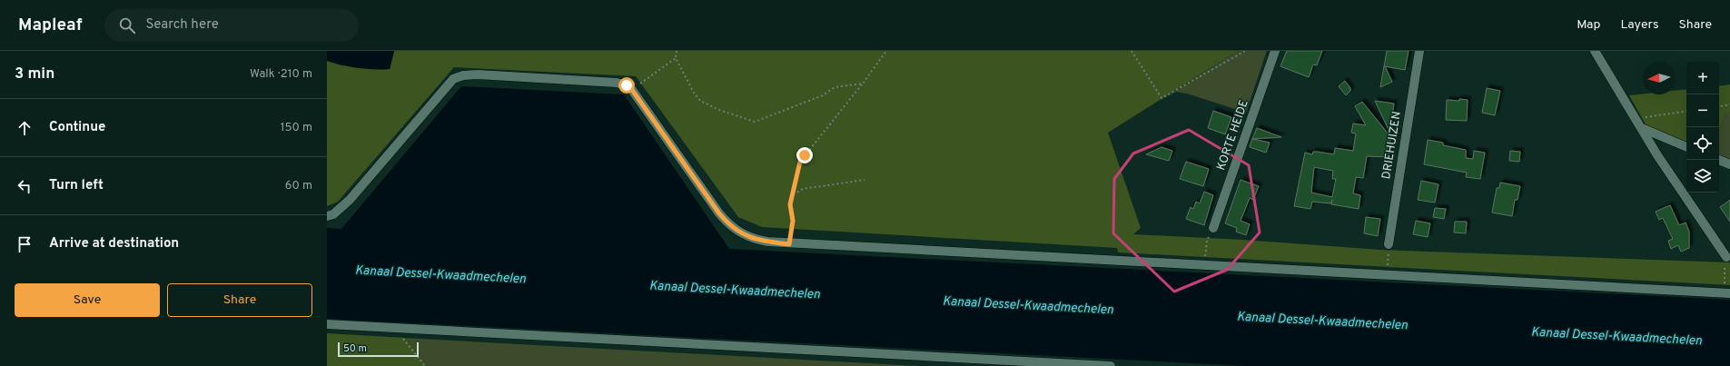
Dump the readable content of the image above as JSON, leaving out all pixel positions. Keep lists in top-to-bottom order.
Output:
{
  "streets": {
    "street": ["KORTE HEIDE", "DRIEHUIZEN"]
  },
  "water": ["Kanaal Dessel-Kwaadmechelen"],
  "scale_bar": "50 m",
  "north": "left",
  "page": {
    "header": "Mapleaf",
    "search": "Search here",
    "nav": ["Map", "Layers", "Share"],
    "heading": ["3 min", "Walk · 210 m"],
    "map_buttons": ["+", "−"],
    "list": [
      ["Continue", "150 m"],
      ["Turn left", "60 m"],
      "Arrive at destination"
    ],
    "buttons": ["Save", "Share"],
    "scale": "50 m"
  }
}
